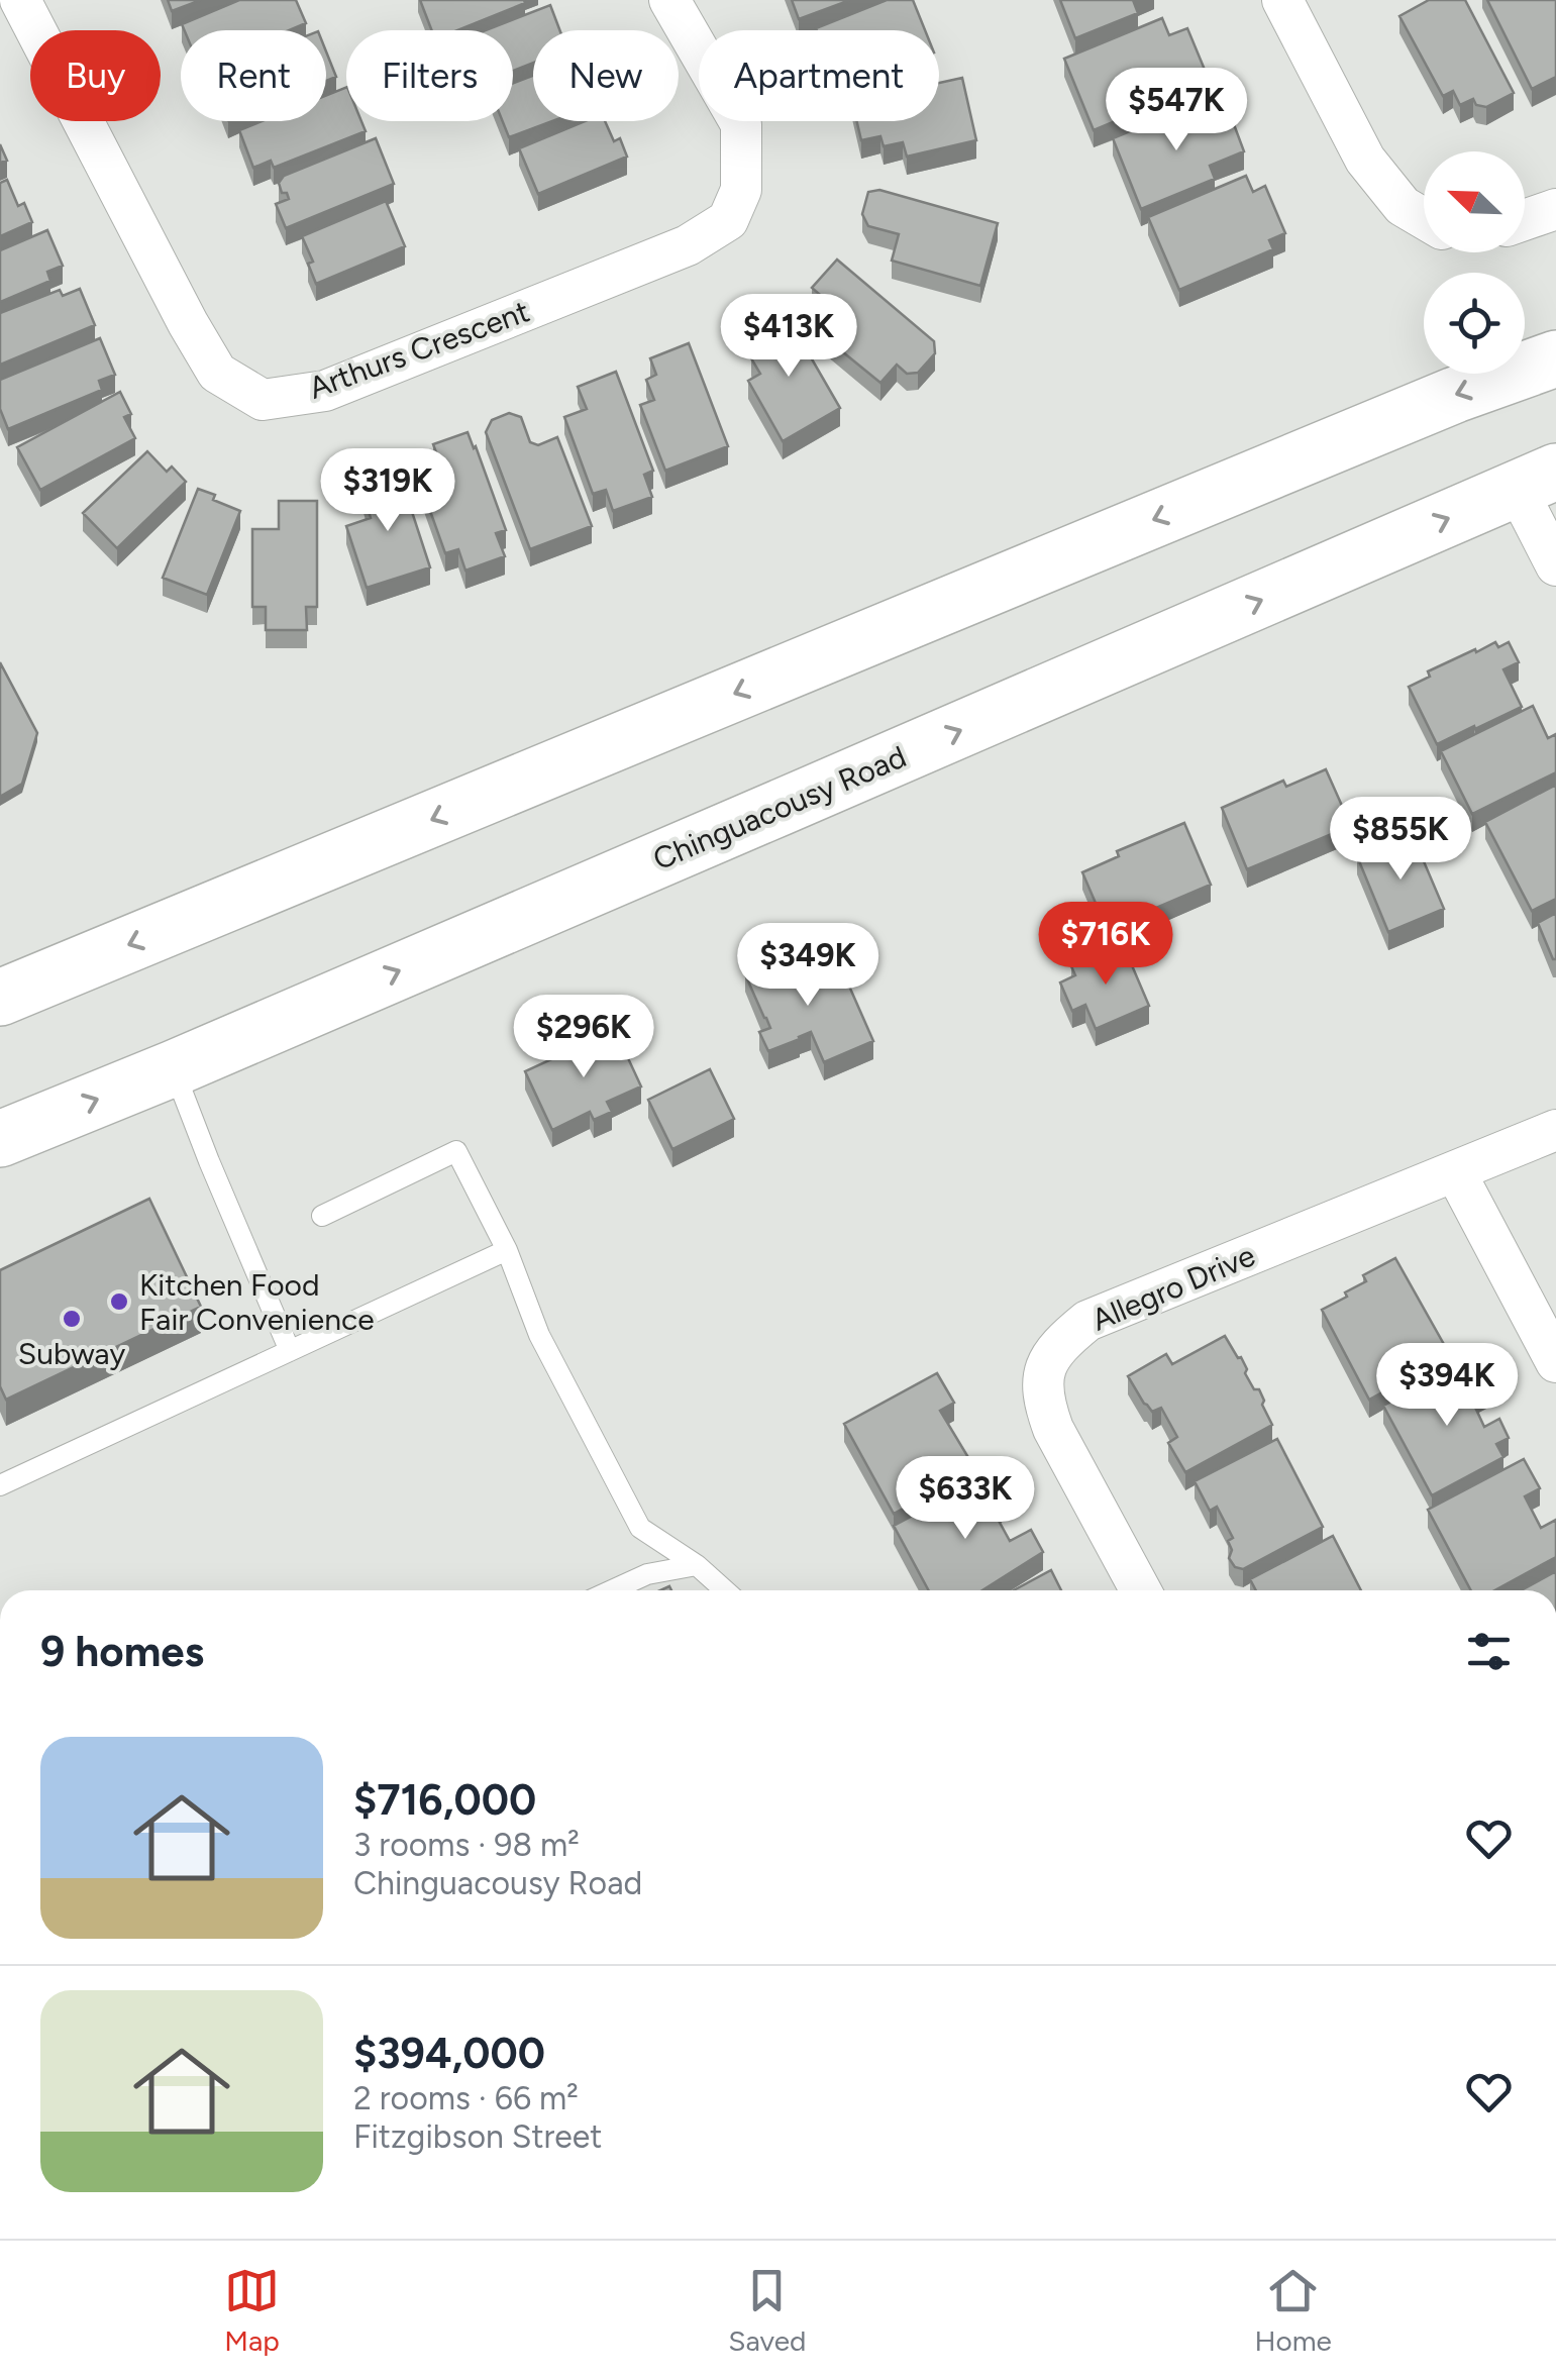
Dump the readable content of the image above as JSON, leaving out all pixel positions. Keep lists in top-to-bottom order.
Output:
{
  "streets": {
    "main road": ["Chinguacousy Road"],
    "street": ["Arthurs Crescent", "Allegro Drive"]
  },
  "places": ["Kitchen Food Fair Convenience", "Subway"],
  "north": "top left",
  "page": {
    "chip": [
      "Buy",
      "Rent",
      "Filters",
      "New",
      "Apartment"
    ],
    "price": [
      "$547K",
      "$413K",
      "$319K",
      "$855K",
      "$716K",
      "$349K",
      "$296K",
      "$394K",
      "$633K"
    ],
    "heading": "9 homes",
    "list": [
      {
        "name": "$716,000",
        "note": "3 rooms · 98 m² · Chinguacousy Road"
      },
      {
        "name": "$394,000",
        "note": "2 rooms · 66 m² · Fitzgibson Street"
      }
    ],
    "tabs": ["Map", "Saved", "Home"]
  }
}
